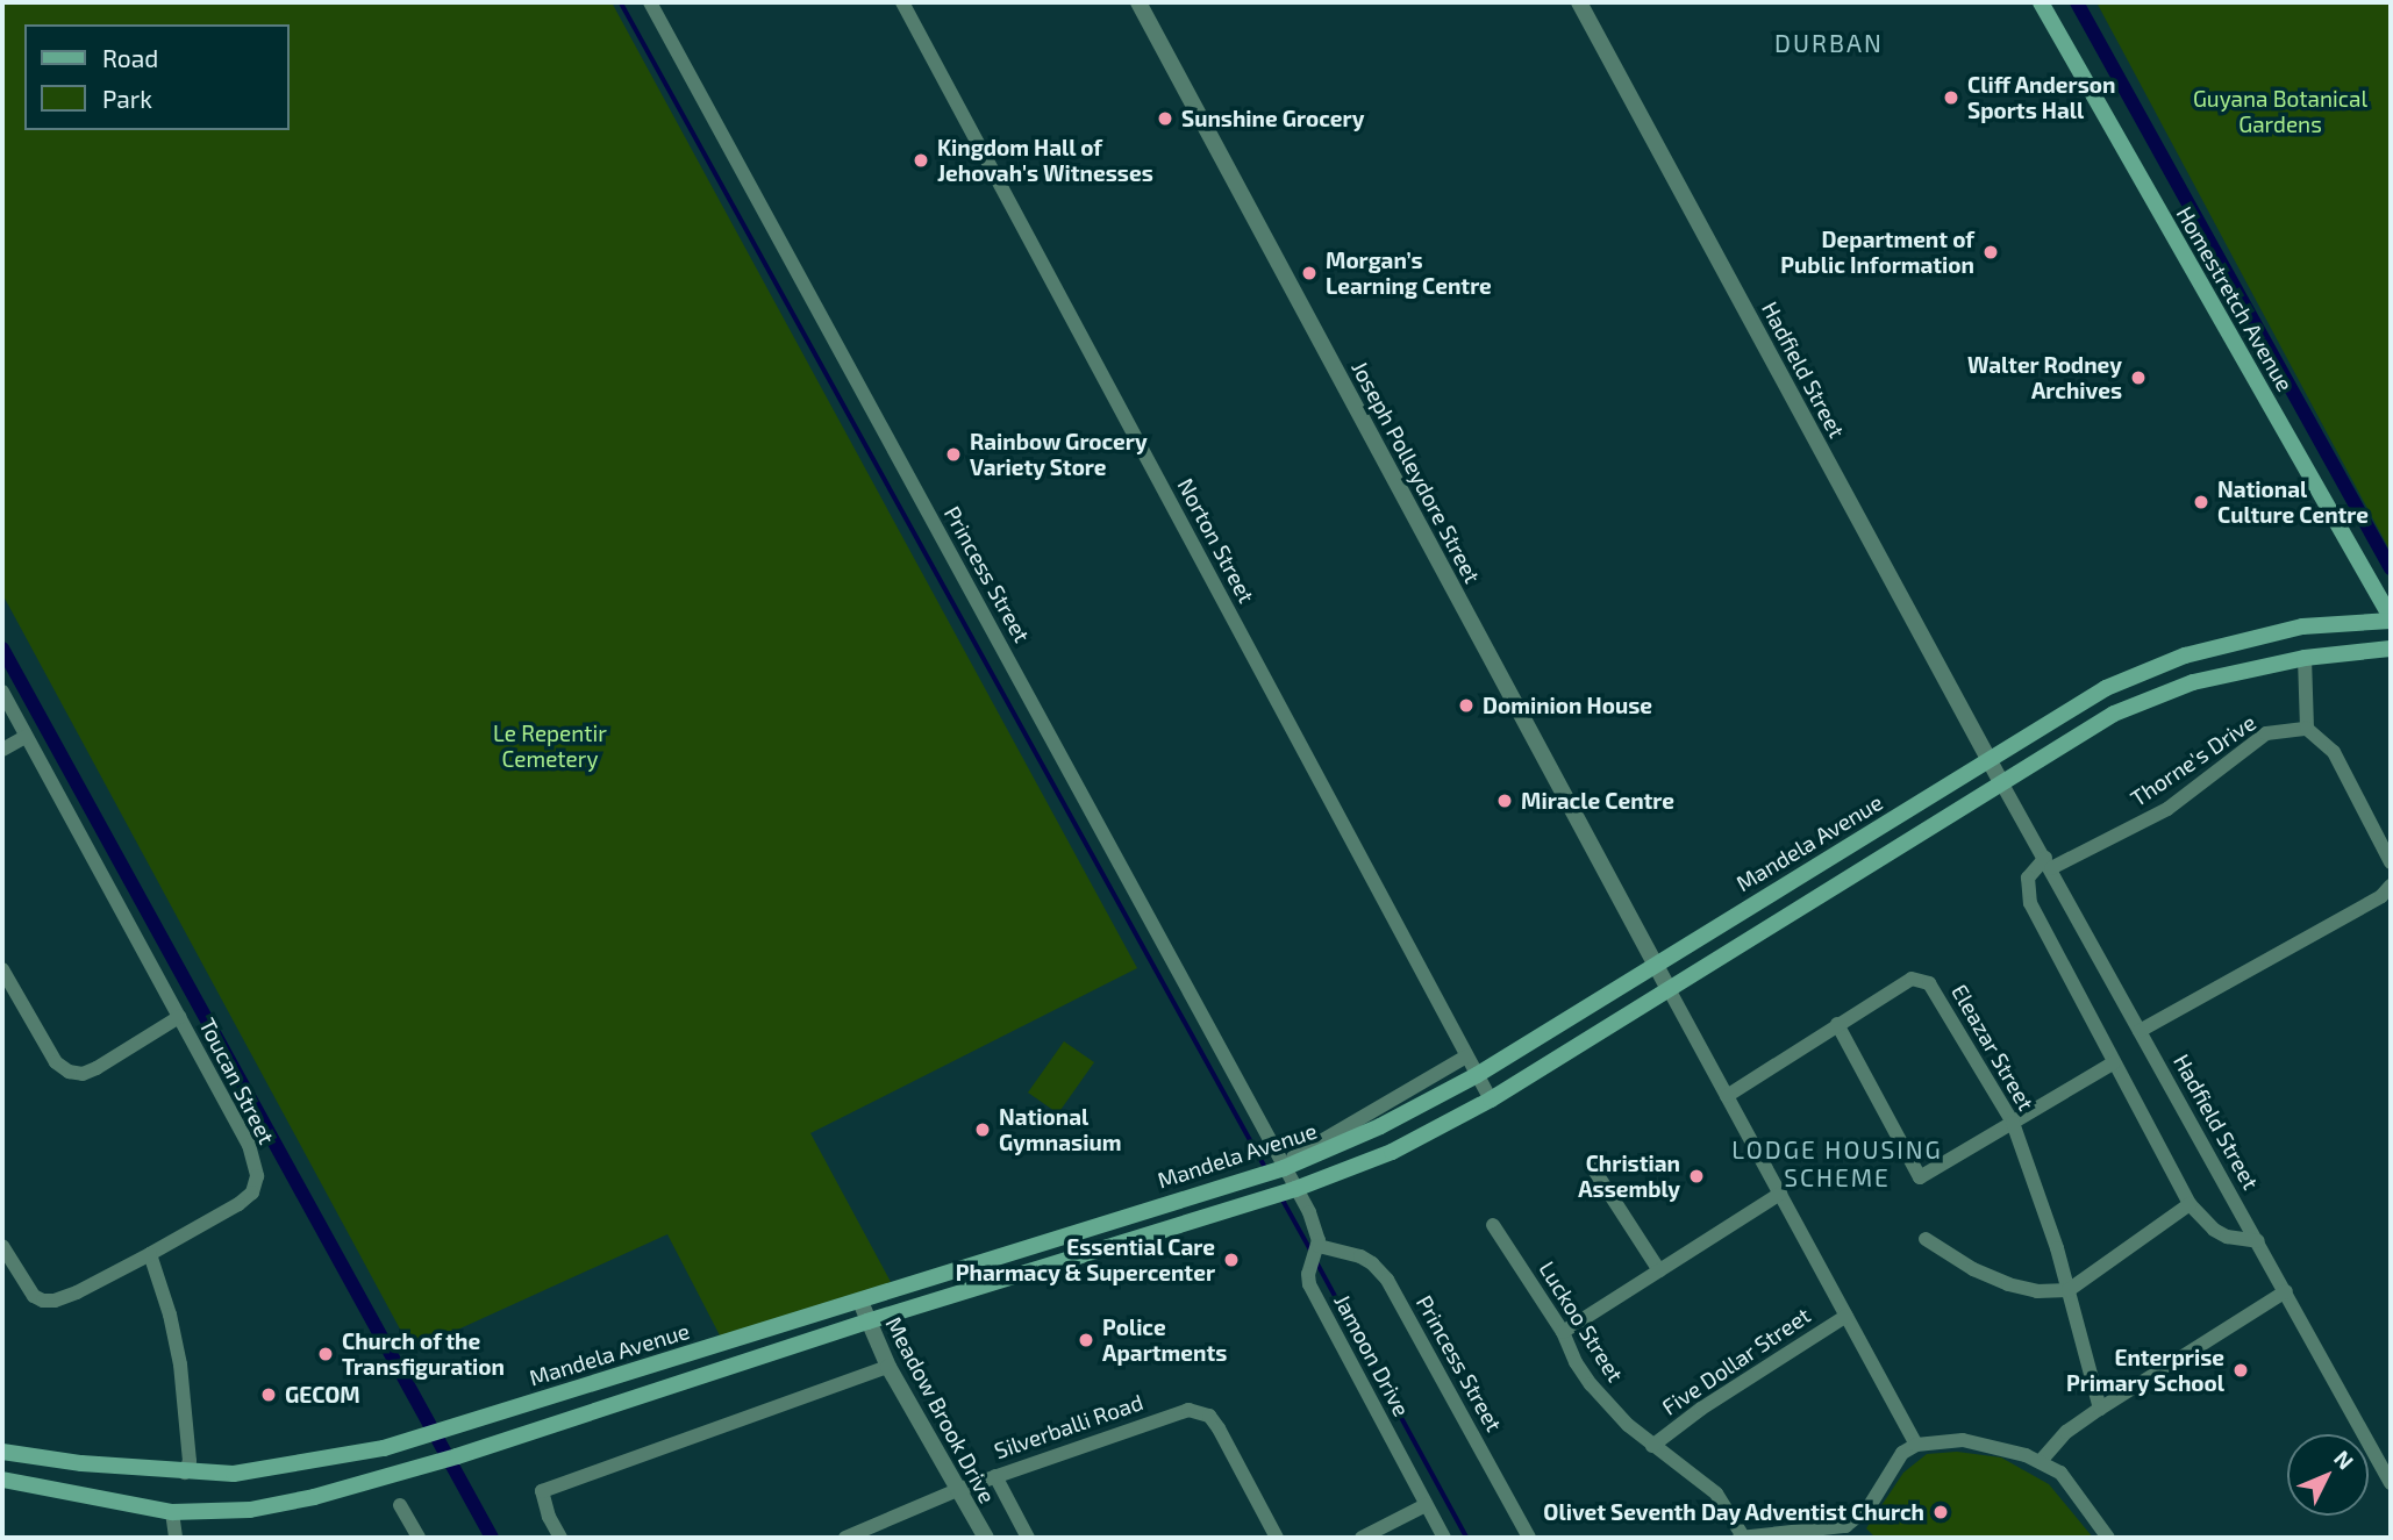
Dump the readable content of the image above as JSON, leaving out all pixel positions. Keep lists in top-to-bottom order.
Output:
{
  "streets": {
    "main road": ["Homestretch Avenue", "Mandela Avenue"],
    "street": [
      "Hadfield Street",
      "Joseph Polleydore Street",
      "Norton Street",
      "Princess Street",
      "Thorne's Drive",
      "Eleazar Street",
      "Toucan Street",
      "Luckoo Street",
      "Jamoon Drive",
      "Five Dollar Street",
      "Meadow Brook Drive",
      "Silverballi Road"
    ]
  },
  "crossings": [
    ["Homestretch Avenue", "Mandela Avenue"],
    ["Hadfield Street", "Thorne's Drive"],
    ["Hadfield Street", "Mandela Avenue"],
    ["Joseph Polleydore Street", "Mandela Avenue"],
    ["Norton Street", "Mandela Avenue"],
    ["Princess Street", "Mandela Avenue"],
    ["Princess Street", "Jamoon Drive"],
    ["Mandela Avenue", "Meadow Brook Drive"],
    ["Luckoo Street", "Five Dollar Street"],
    ["Meadow Brook Drive", "Silverballi Road"]
  ],
  "districts": ["DURBAN", "LODGE HOUSING SCHEME"],
  "parks": ["Guyana Botanical Gardens", "Le Repentir Cemetery"],
  "places": [
    "Cliff Anderson Sports Hall",
    "Sunshine Grocery",
    "Kingdom Hall of Jehovah's Witnesses",
    "Department of Public Information",
    "Morgan’s Learning Centre",
    "Walter Rodney Archives",
    "Rainbow Grocery Variety Store",
    "National Culture Centre",
    "Dominion House",
    "Miracle Centre",
    "National Gymnasium",
    "Christian Assembly",
    "Essential Care Pharmacy & Supercenter",
    "Police Apartments",
    "Church of the Transfiguration",
    "Enterprise Primary School",
    "GECOM",
    "Olivet Seventh Day Adventist Church"
  ],
  "legend": ["Road", "Park"],
  "north": "top right"
}
